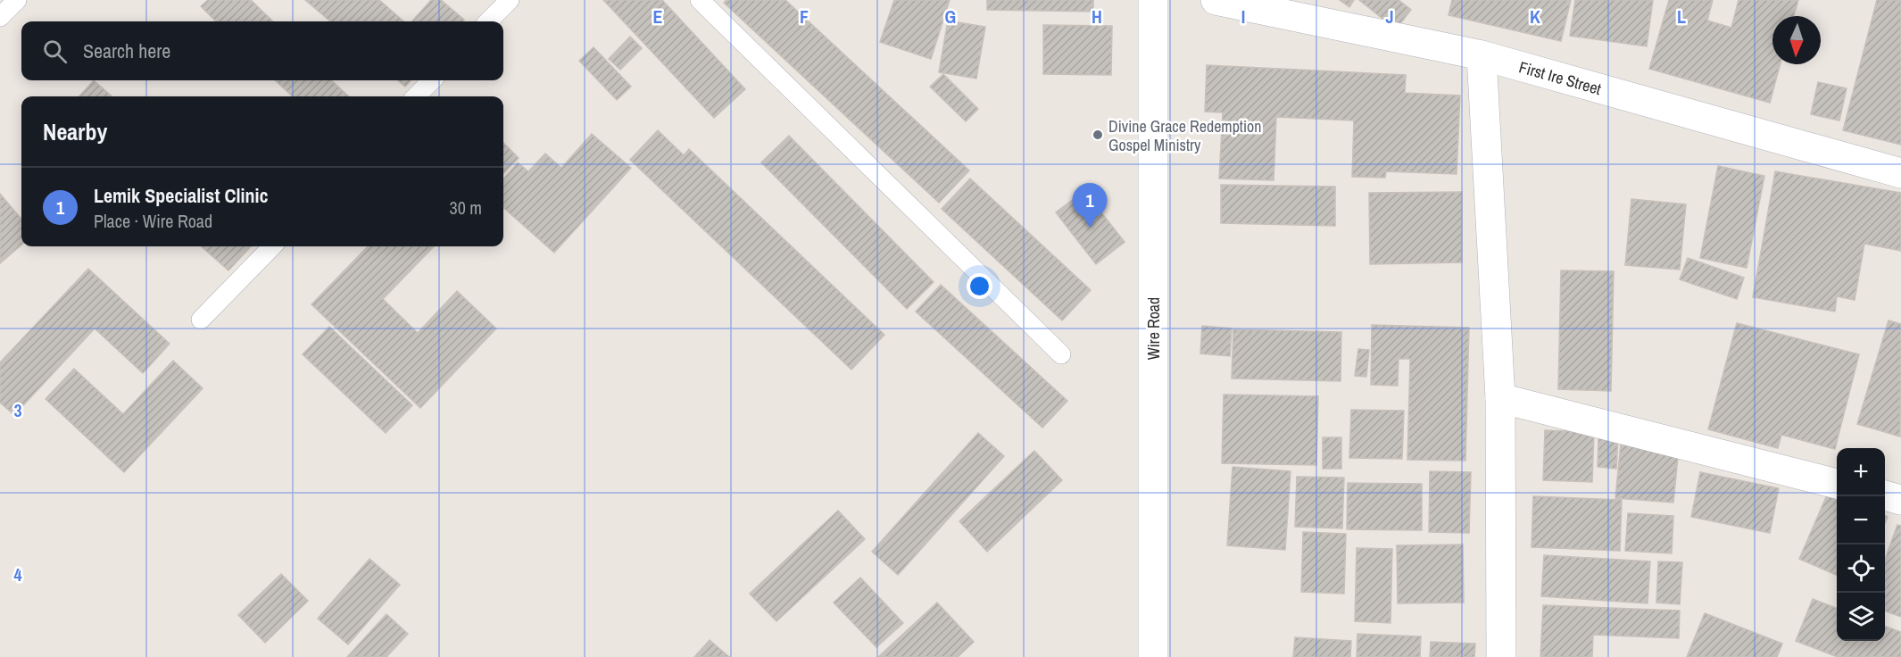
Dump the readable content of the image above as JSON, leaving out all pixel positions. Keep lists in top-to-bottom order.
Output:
{
  "streets": {
    "street": ["First Ire Street", "Wire Road"]
  },
  "places": ["Divine Grace Redemption Gospel Ministry"],
  "north": "bottom",
  "page": {
    "search": "Search here",
    "heading": "Nearby",
    "list": [
      {
        "mark": "1",
        "name": "Lemik Specialist Clinic",
        "note": "Place · Wire Road",
        "value": "30 m"
      }
    ],
    "pins": "1",
    "map_buttons": ["+", "−"]
  },
  "grid": {
    "columns": [
      "E",
      "F",
      "G",
      "H",
      "I",
      "J",
      "K",
      "L"
    ],
    "rows": ["3", "4"]
  }
}
